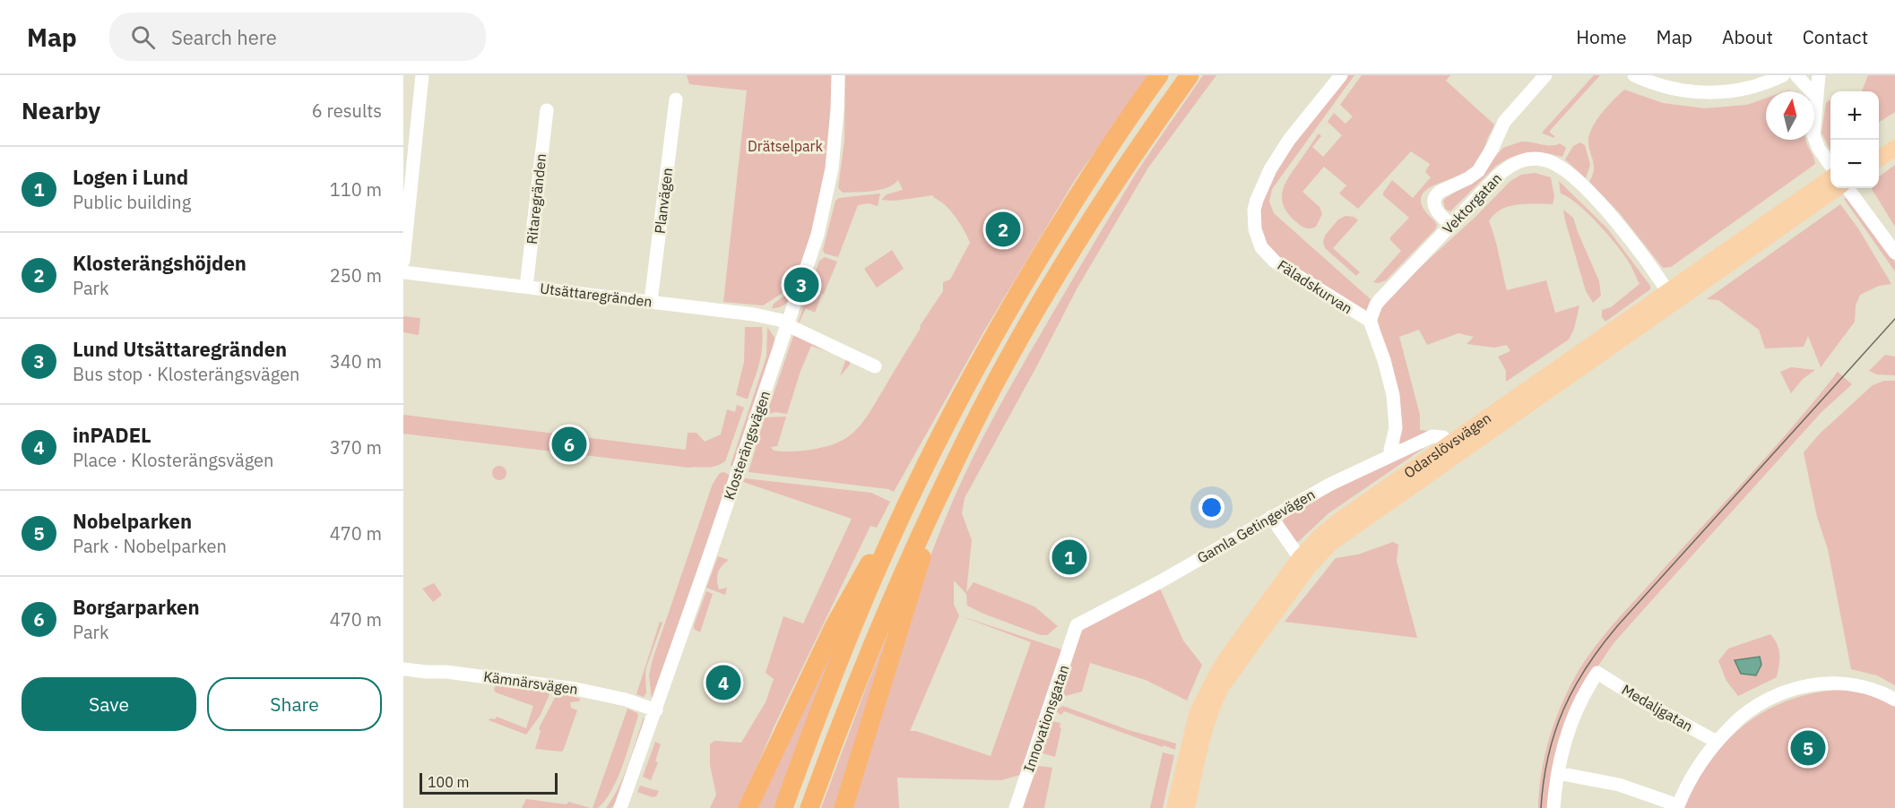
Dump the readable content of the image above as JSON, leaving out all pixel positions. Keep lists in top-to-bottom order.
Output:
{
  "streets": {
    "main road": ["Odarslövsvägen"],
    "street": [
      "Ritaregränden",
      "Planvägen",
      "Vektorgatan",
      "Fäladskurvan",
      "Utsättaregränden",
      "Klosterängsvägen",
      "Gamla Getingevägen",
      "Kämnärsvägen",
      "Medaljgatan",
      "Innovationsgatan"
    ]
  },
  "crossings": [
    ["Ritaregränden", "Utsättaregränden"],
    ["Planvägen", "Utsättaregränden"],
    ["Vektorgatan", "Fäladskurvan"],
    ["Vektorgatan", "Odarslövsvägen"],
    ["Fäladskurvan", "Gamla Getingevägen"],
    ["Utsättaregränden", "Klosterängsvägen"],
    ["Klosterängsvägen", "Kämnärsvägen"],
    ["Gamla Getingevägen", "Innovationsgatan"]
  ],
  "parks": ["Drätselpark"],
  "scale_bar": "100 m",
  "north": "top",
  "page": {
    "header": "Map",
    "search": "Search here",
    "nav": [
      "Home",
      "Map",
      "About",
      "Contact"
    ],
    "heading": ["Nearby", "6 results"],
    "map_buttons": ["+", "−"],
    "list": [
      {
        "mark": "1",
        "name": "Logen i Lund",
        "note": "Public building",
        "value": "110 m"
      },
      {
        "mark": "2",
        "name": "Klosterängshöjden",
        "note": "Park",
        "value": "250 m"
      },
      {
        "mark": "3",
        "name": "Lund Utsättaregränden",
        "note": "Bus stop · Klosterängsvägen",
        "value": "340 m"
      },
      {
        "mark": "4",
        "name": "inPADEL",
        "note": "Place · Klosterängsvägen",
        "value": "370 m"
      },
      {
        "mark": "5",
        "name": "Nobelparken",
        "note": "Park · Nobelparken",
        "value": "470 m"
      },
      {
        "mark": "6",
        "name": "Borgarparken",
        "note": "Park",
        "value": "470 m"
      }
    ],
    "pins": [
      "2",
      "3",
      "6",
      "1",
      "4",
      "5"
    ],
    "buttons": ["Save", "Share"],
    "scale": "100 m"
  }
}
